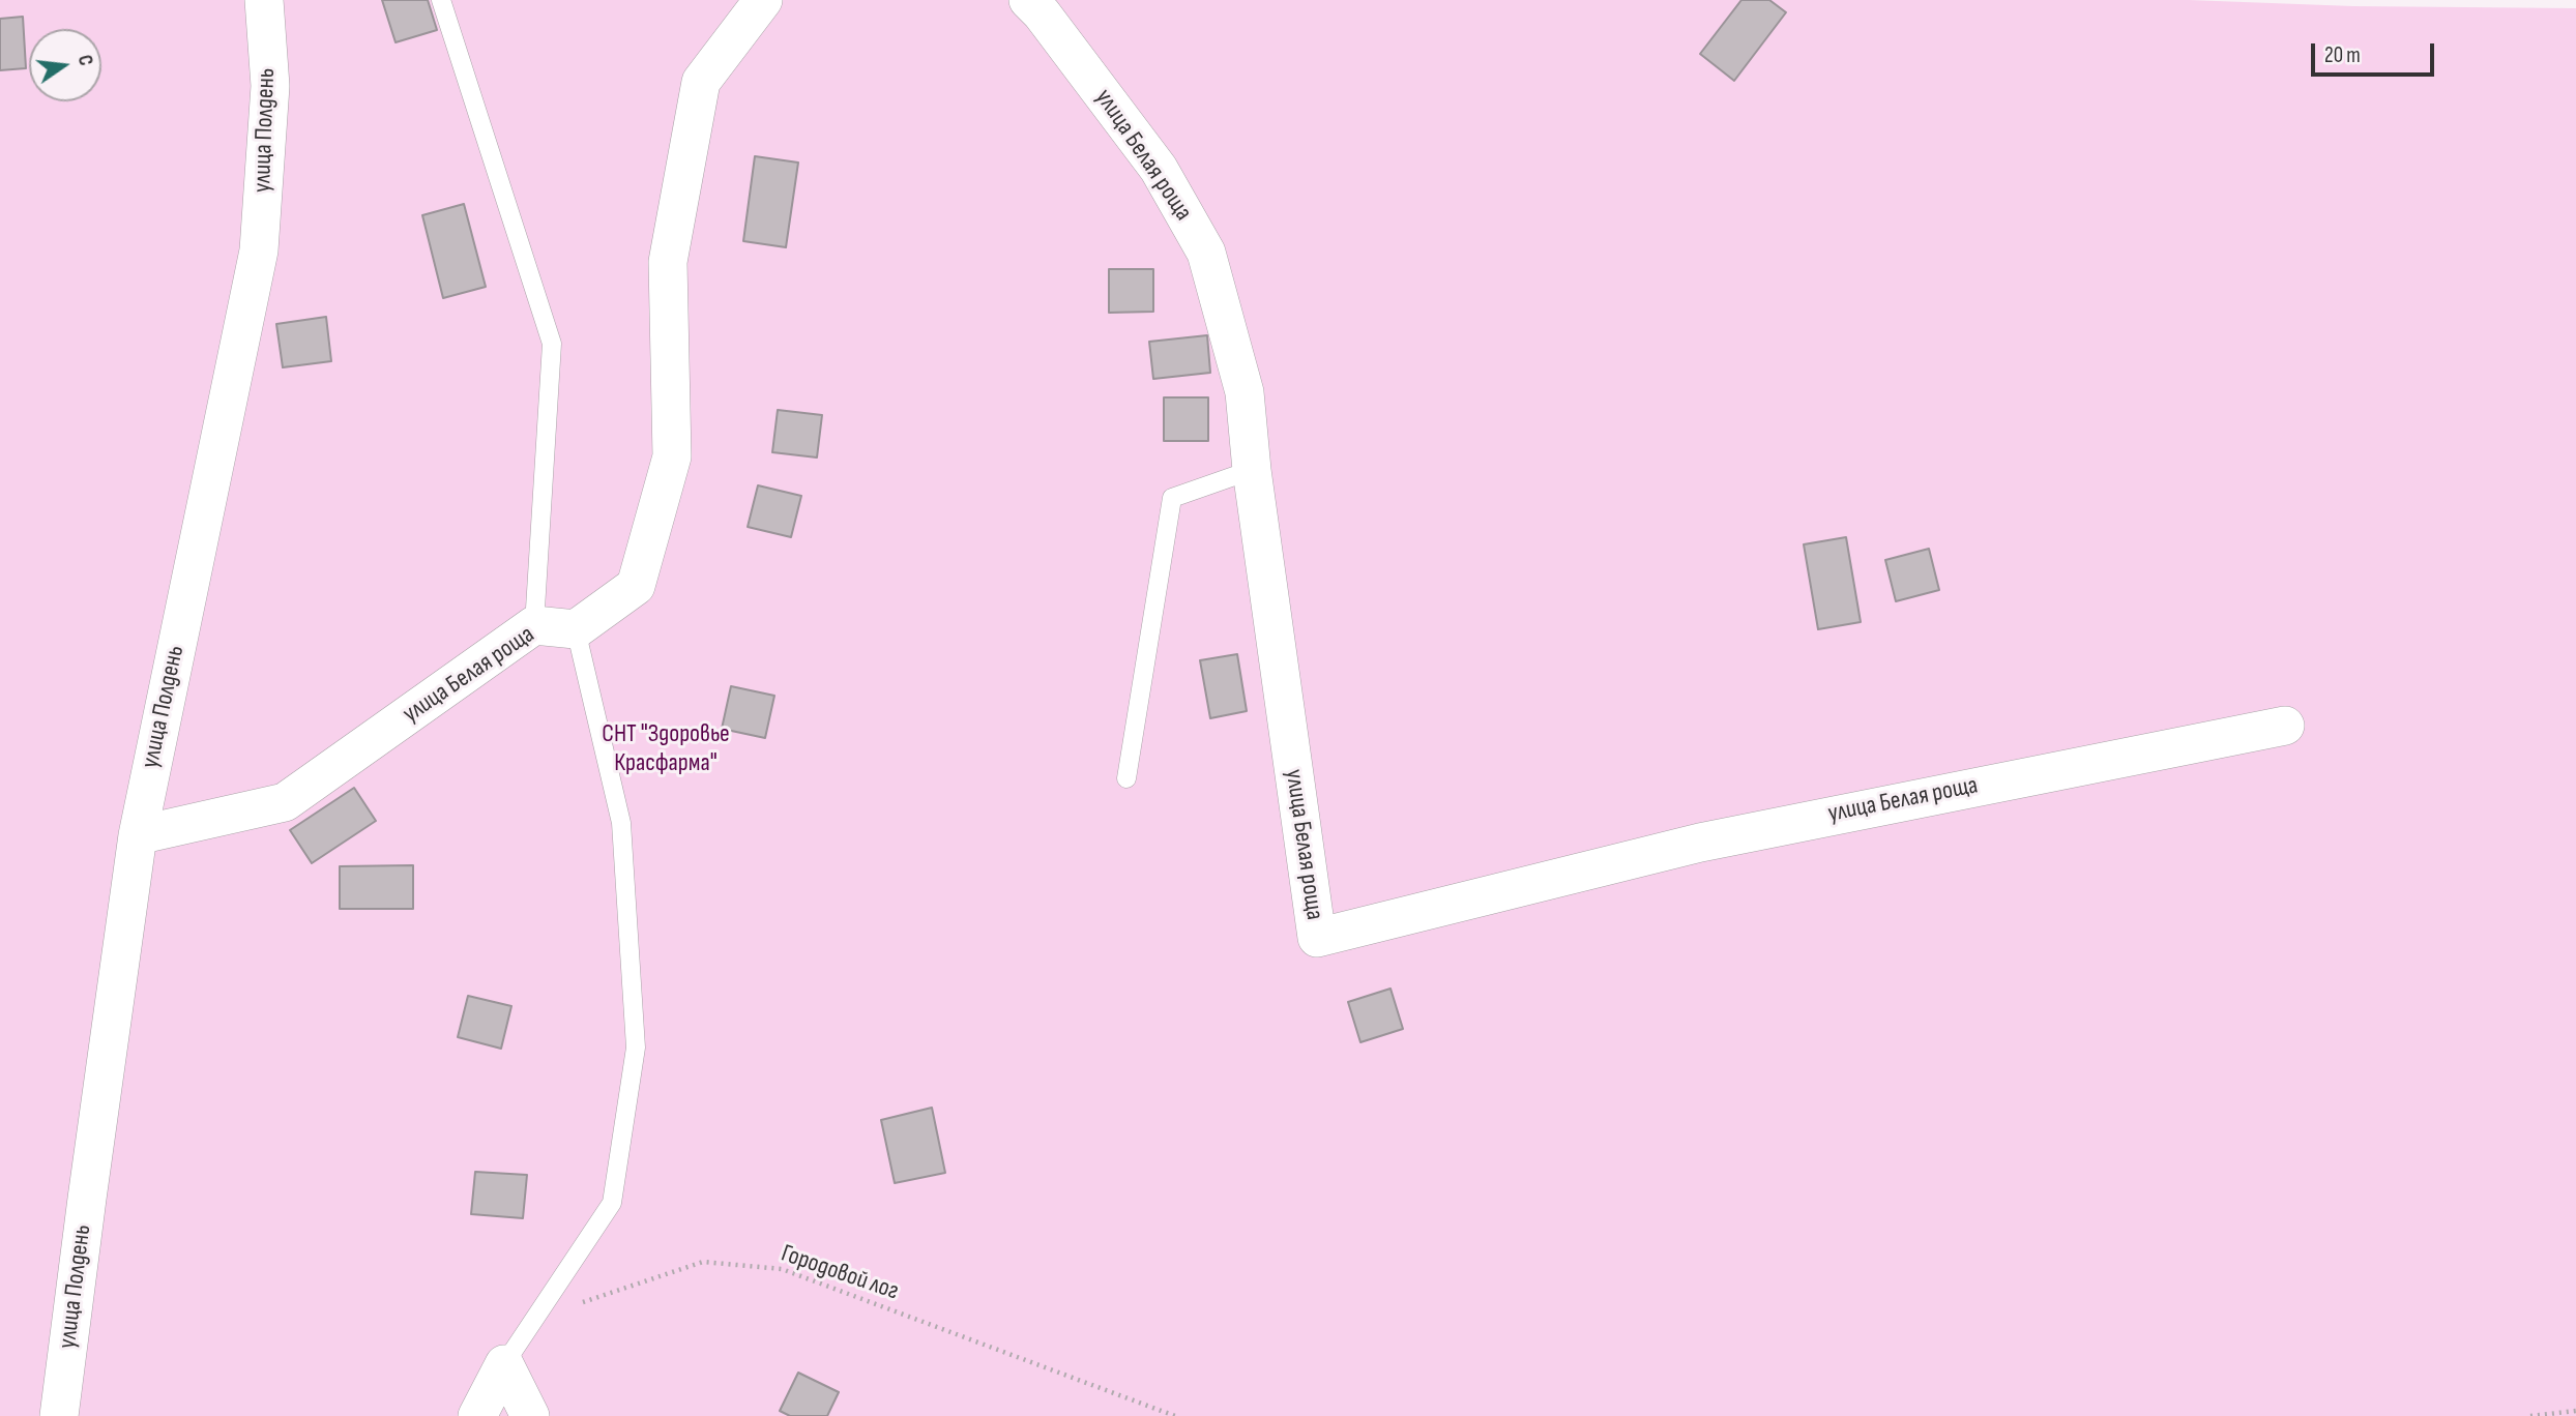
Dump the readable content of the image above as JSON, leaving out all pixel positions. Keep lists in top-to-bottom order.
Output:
{
  "streets": {
    "street": ["улица Полдень", "улица Белая роща"],
    "path": ["Городовой лог"]
  },
  "crossings": [
    ["улица Полдень", "улица Белая роща"]
  ],
  "parks": ["СНТ \"Здоровье Красфарма\""],
  "scale_bar": "20 m",
  "north": "right"
}
